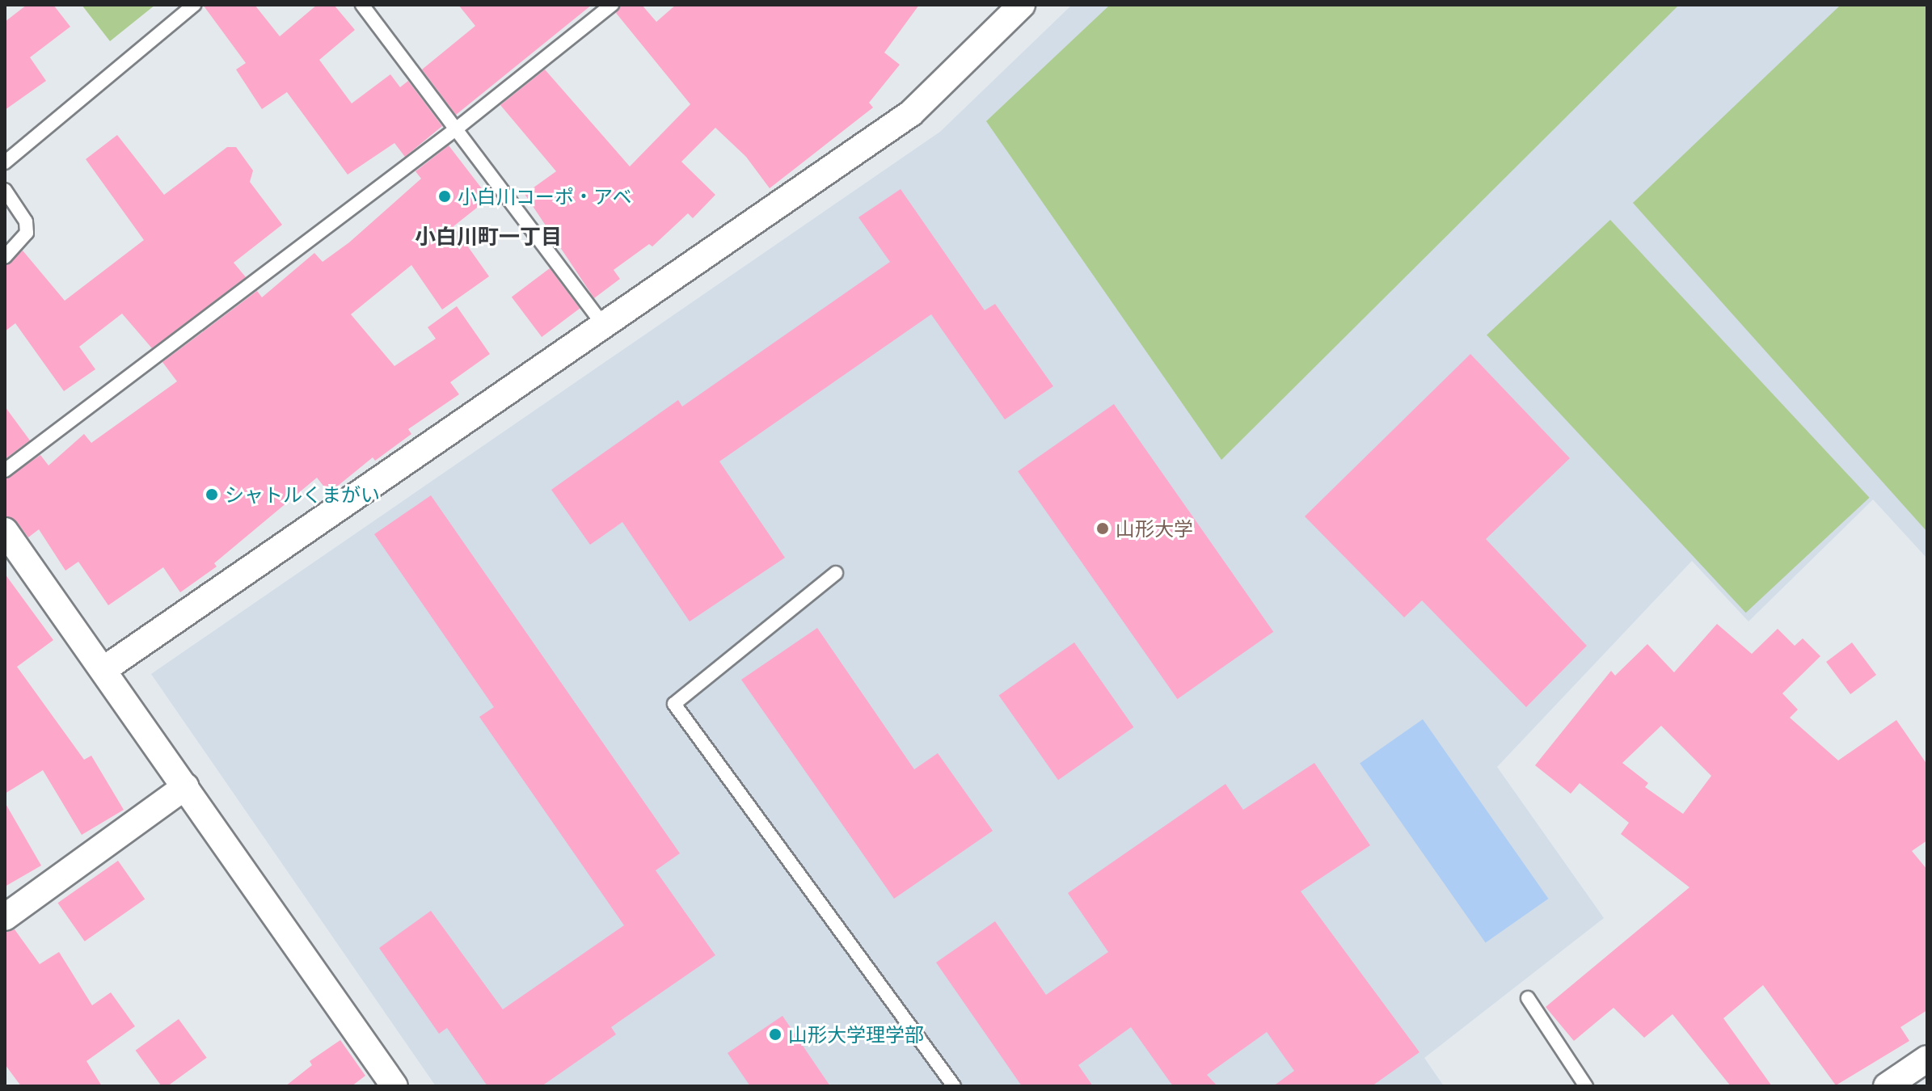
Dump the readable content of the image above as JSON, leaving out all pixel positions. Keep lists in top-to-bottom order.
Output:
{
  "districts": ["小白川町一丁目"],
  "places": [
    "小白川コーポ・アベ",
    "シャトルくまがい",
    "山形大学",
    "山形大学理学部"
  ]
}
